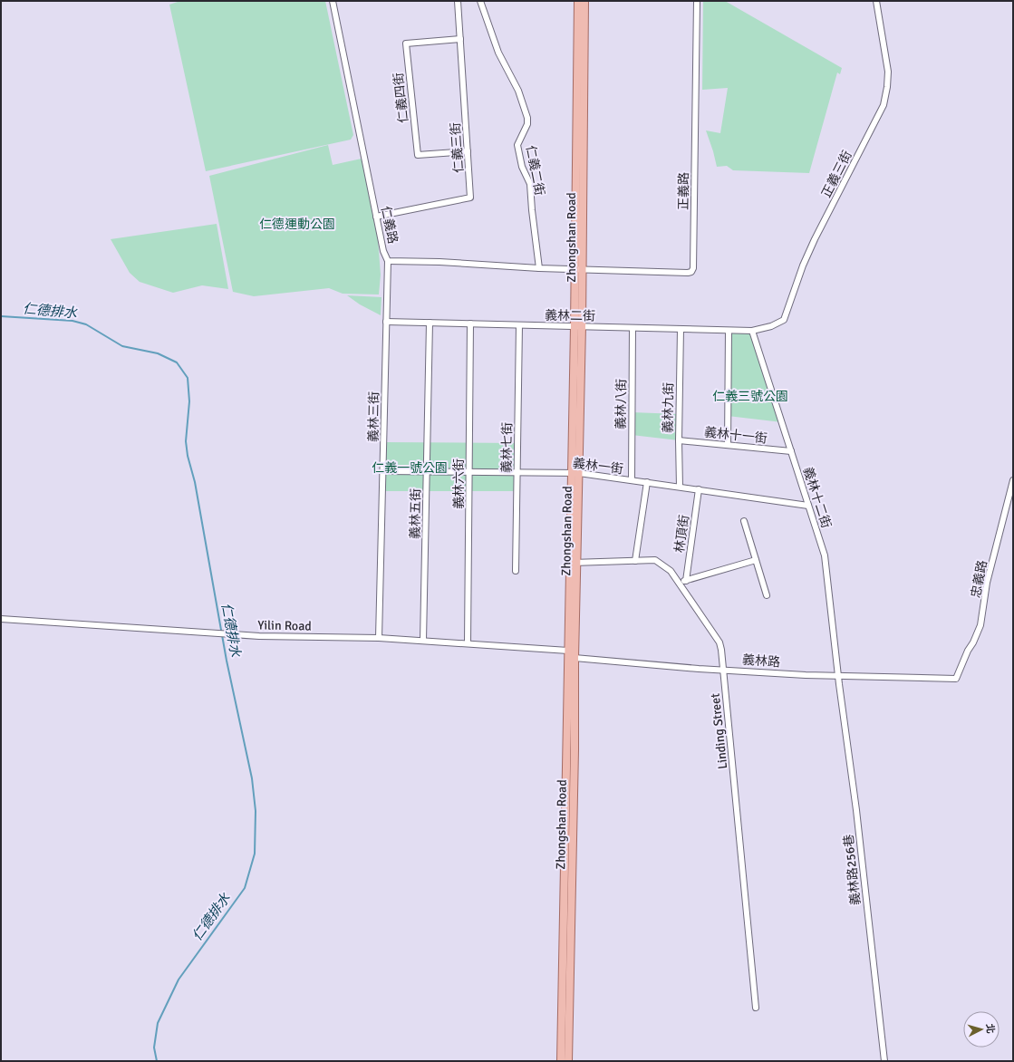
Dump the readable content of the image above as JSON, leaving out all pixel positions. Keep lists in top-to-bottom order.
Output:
{
  "streets": {
    "main road": ["Zhongshan Road"],
    "street": [
      "仁義四街",
      "仁義三街",
      "仁義二街",
      "正義三街",
      "正義路",
      "仁義路",
      "義林二街",
      "義林八街",
      "義林九街",
      "義林三街",
      "義林十一街",
      "義林七街",
      "義林一街",
      "義林六街",
      "義林十二街",
      "義林五街",
      "林頂街",
      "忠義路",
      "Yilin Road",
      "義林路",
      "Linding Street",
      "義林路256巷"
    ]
  },
  "crossings": [
    ["仁義四街", "仁義三街"],
    ["仁義三街", "仁義路"],
    ["仁義二街", "仁義路"],
    ["正義三街", "義林二街"],
    ["正義三街", "義林十二街"],
    ["正義路", "仁義路"],
    ["正義路", "Zhongshan Road"],
    ["仁義路", "Zhongshan Road"],
    ["仁義路", "義林三街"],
    ["Zhongshan Road", "義林二街"],
    ["Zhongshan Road", "義林一街"],
    ["Zhongshan Road", "Yilin Road"],
    ["Zhongshan Road", "義林路"],
    ["Zhongshan Road", "Linding Street"],
    ["義林二街", "義林八街"],
    ["義林二街", "義林九街"],
    ["義林二街", "義林三街"],
    ["義林二街", "義林七街"],
    ["義林二街", "義林六街"],
    ["義林二街", "義林十二街"],
    ["義林二街", "義林五街"],
    ["義林八街", "義林一街"],
    ["義林九街", "義林十一街"],
    ["義林九街", "義林一街"],
    ["義林三街", "義林一街"],
    ["義林三街", "Yilin Road"],
    ["義林十一街", "義林十二街"],
    ["義林七街", "義林一街"],
    ["義林一街", "義林六街"],
    ["義林一街", "義林十二街"],
    ["義林一街", "義林五街"],
    ["義林一街", "林頂街"],
    ["義林六街", "Yilin Road"],
    ["義林十二街", "義林路"],
    ["義林十二街", "義林路256巷"],
    ["義林五街", "Yilin Road"],
    ["忠義路", "義林路"],
    ["義林路", "Linding Street"],
    ["義林路", "義林路256巷"]
  ],
  "water": ["仁德排水"],
  "parks": ["仁德運動公園", "仁義三號公園", "仁義一號公園"],
  "north": "right"
}
